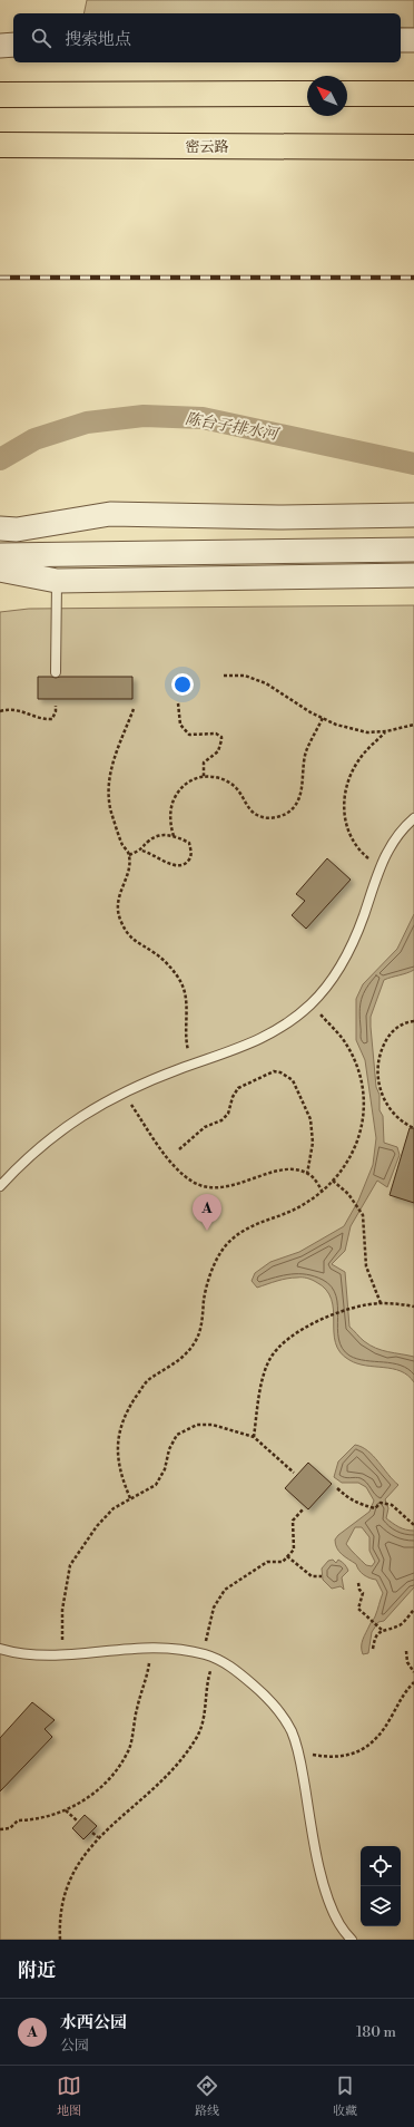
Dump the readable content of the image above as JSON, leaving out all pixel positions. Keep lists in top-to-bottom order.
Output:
{
  "streets": {
    "highway": ["密云路"]
  },
  "water": ["陈台子排水河"],
  "north": "top left",
  "page": {
    "search": "搜索地点",
    "pins": "A",
    "heading": "附近",
    "list": [
      {
        "mark": "A",
        "name": "水西公园",
        "note": "公园",
        "value": "180 m"
      }
    ],
    "nav": ["地图", "路线", "收藏"]
  }
}
